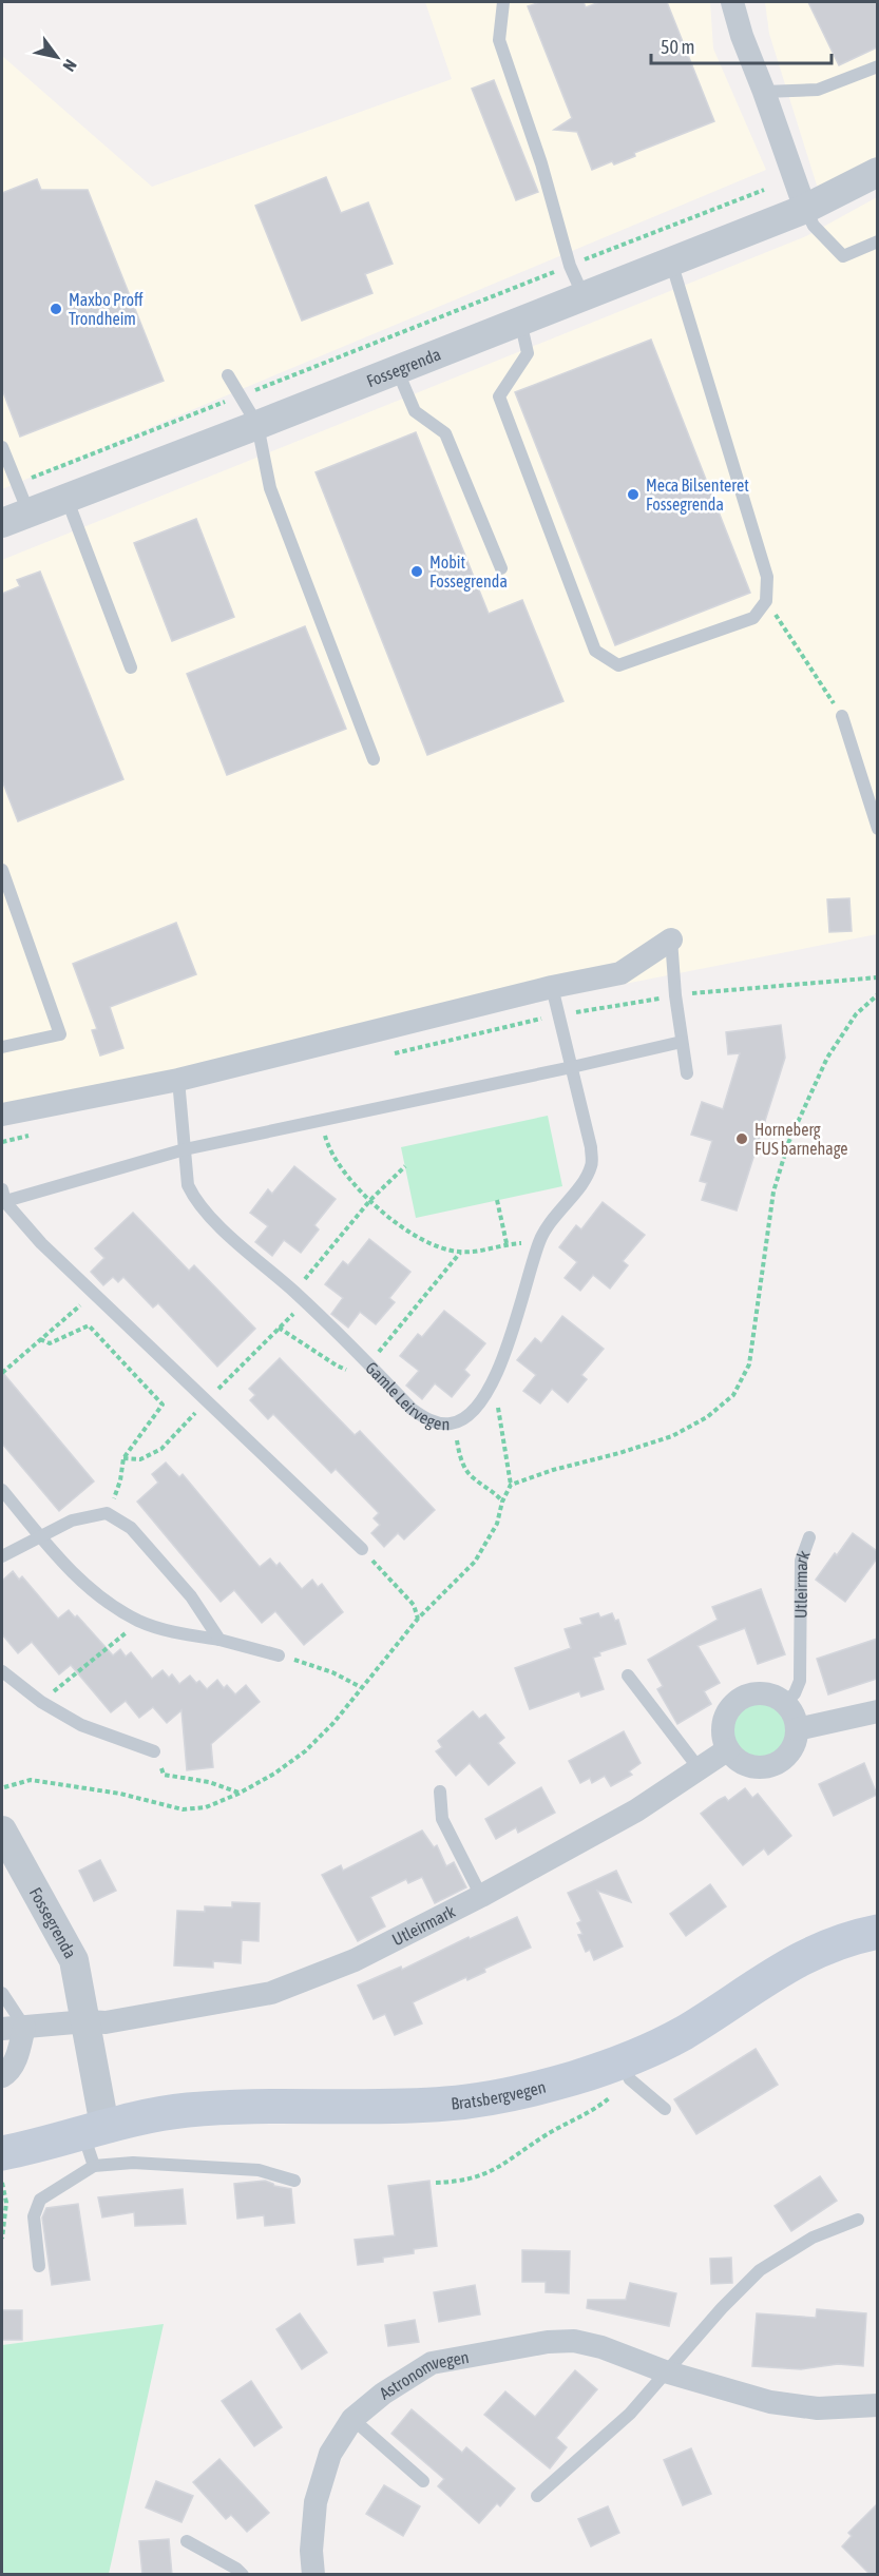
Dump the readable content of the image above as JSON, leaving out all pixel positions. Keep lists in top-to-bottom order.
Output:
{
  "streets": {
    "main road": ["Bratsbergvegen"],
    "street": ["Fossegrenda", "Utleirmark", "Astronomvegen"],
    "lane": ["Gamle Leirvegen"]
  },
  "crossings": [
    ["Fossegrenda", "Utleirmark"],
    ["Fossegrenda", "Bratsbergvegen"]
  ],
  "places": [
    "Maxbo Proff Trondheim",
    "Meca Bilsenteret Fossegrenda",
    "Mobit Fossegrenda",
    "Horneberg FUS barnehage"
  ],
  "scale_bar": "50 m",
  "north": "bottom right"
}
